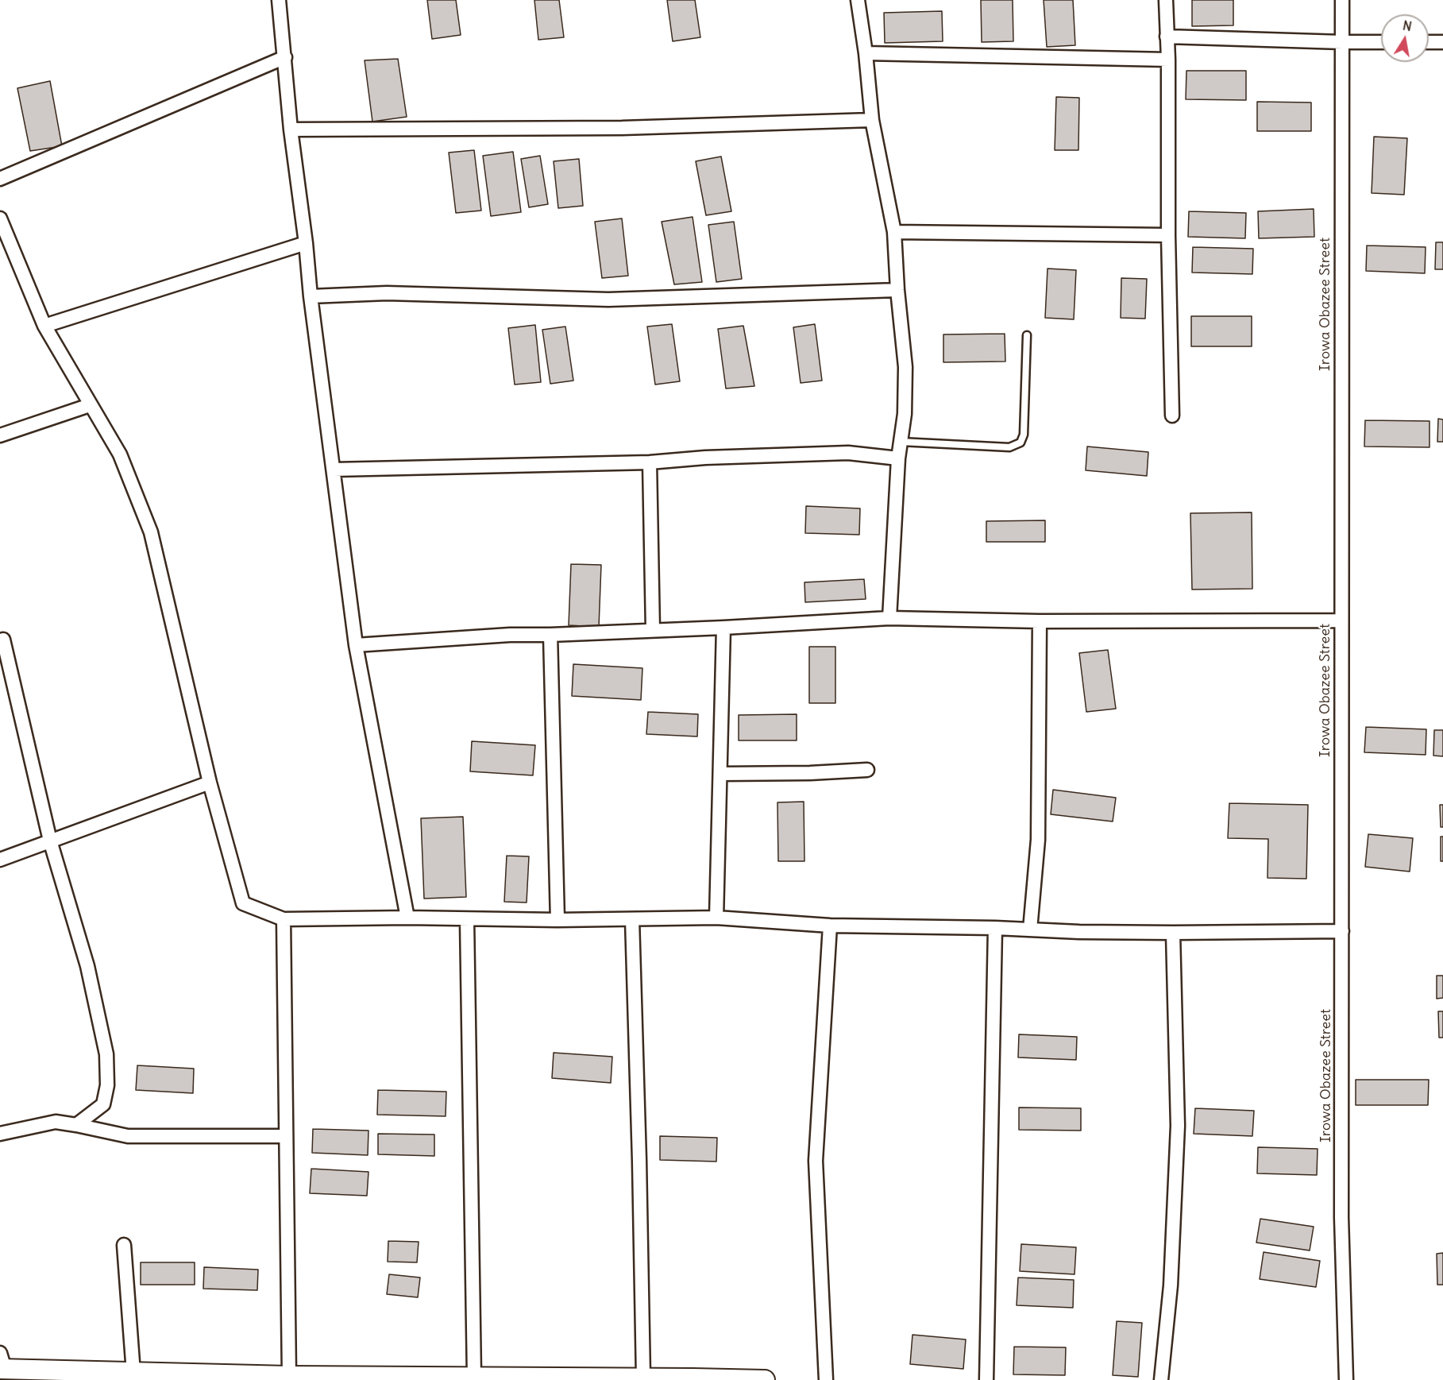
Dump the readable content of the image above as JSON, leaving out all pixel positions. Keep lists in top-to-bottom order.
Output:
{
  "streets": {
    "street": ["Irowa Obazee Street"]
  },
  "north": "top"
}
